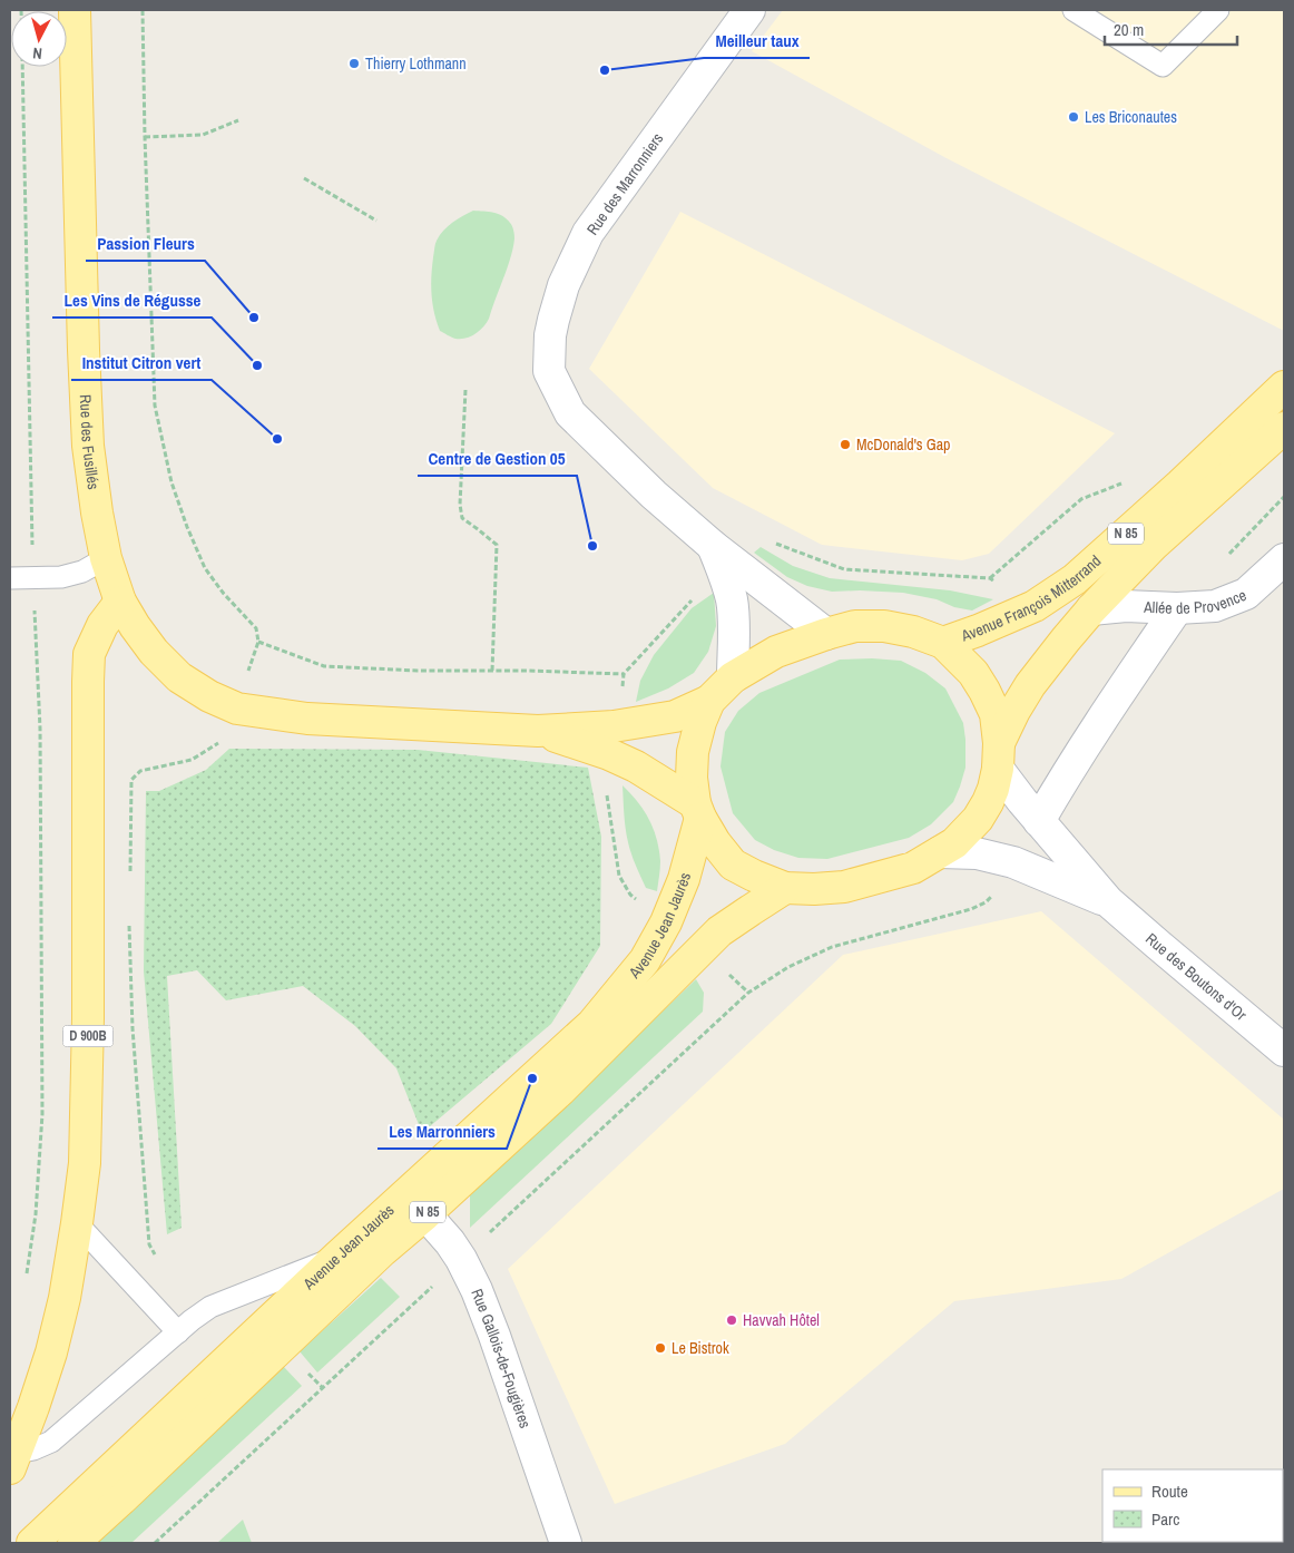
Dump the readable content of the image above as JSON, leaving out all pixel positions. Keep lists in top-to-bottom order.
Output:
{
  "streets": {
    "main road": [
      "Rue des Fusillés",
      "N 85",
      "Avenue François Mitterrand",
      "Avenue Jean Jaurès",
      "D 900B"
    ],
    "street": [
      "Rue des Marronniers",
      "Allée de Provence",
      "Rue des Boutons d'Or",
      "Rue Gallois-de-Fougières"
    ]
  },
  "crossings": [
    ["Rue des Fusillés", "D 900B"],
    ["N 85", "Allée de Provence"],
    ["N 85", "Rue des Boutons d'Or"],
    ["Avenue Jean Jaurès", "Rue Gallois-de-Fougières"]
  ],
  "places": [
    "Thierry Lothmann",
    "Meilleur taux",
    "Les Briconautes",
    "Passion Fleurs",
    "Les Vins de Régusse",
    "Institut Citron vert",
    "McDonald's Gap",
    "Centre de Gestion 05",
    "Les Marronniers",
    "Havvah Hôtel",
    "Le Bistrok"
  ],
  "legend": ["Route", "Parc"],
  "scale_bar": "20 m",
  "north": "bottom"
}
